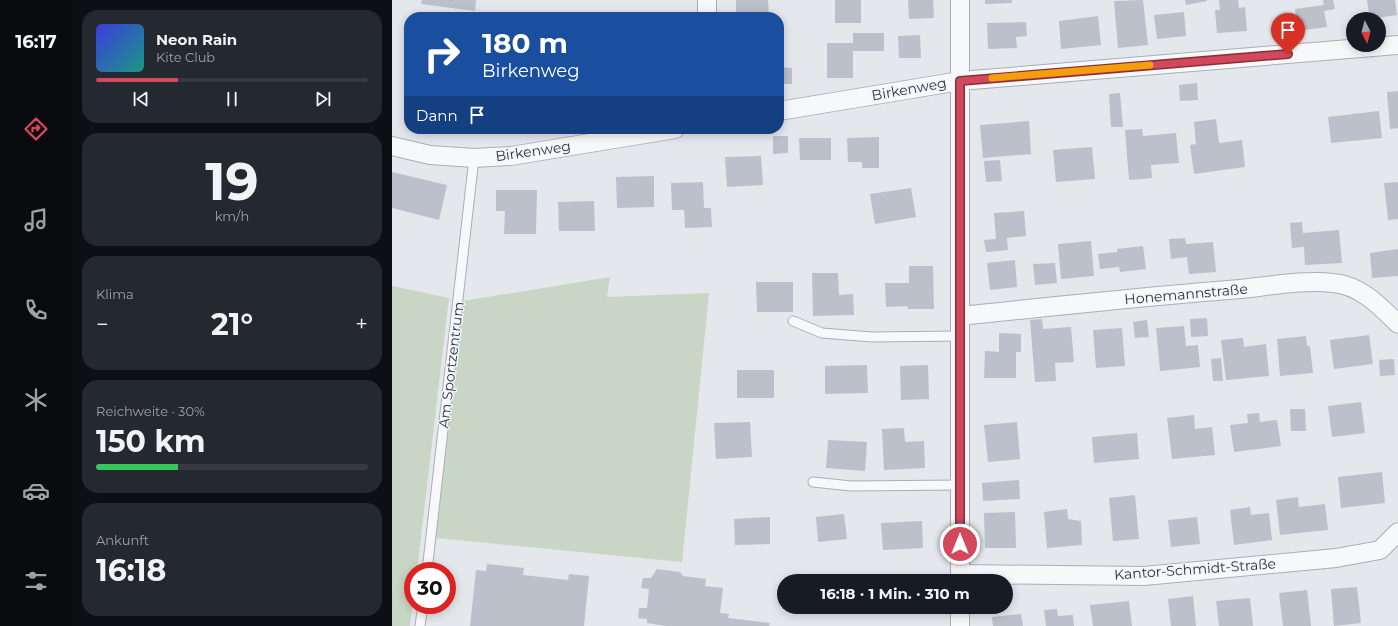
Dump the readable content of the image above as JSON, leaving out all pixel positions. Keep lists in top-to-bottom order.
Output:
{
  "streets": {
    "street": ["Birkenweg", "Honemannstraße", "Kantor-Schmidt-Straße"],
    "lane": ["Am Sportzentrum"]
  },
  "crossings": [
    ["Birkenweg", "Am Sportzentrum"]
  ],
  "north": "bottom",
  "page": {
    "tabs": "16:17",
    "turn": ["180 m", "Birkenweg"],
    "song": ["Neon Rain", "Kite Club"],
    "then": "Dann",
    "tile": [
      ["19", "km/h"],
      "Klima",
      ["Reichweite · 30%", "150 km"],
      ["Ankunft", "16:18"]
    ],
    "heat": ["−", "21°", "+"],
    "limit": "30",
    "trip": "16:18 · 1 Min. · 310 m"
  }
}
